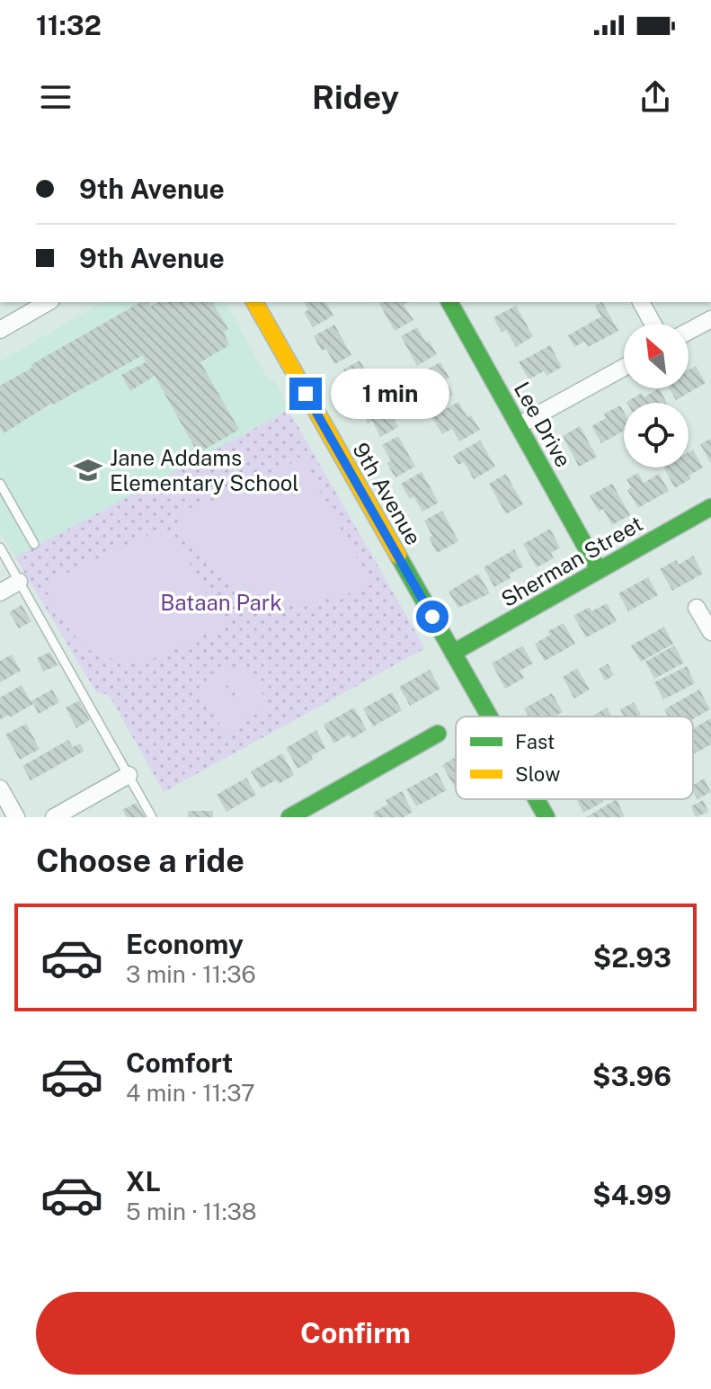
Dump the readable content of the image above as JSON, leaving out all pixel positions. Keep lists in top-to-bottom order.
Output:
{
  "streets": {
    "street": ["Lee Drive", "9th Avenue", "Sherman Street"]
  },
  "crossings": [
    ["Lee Drive", "Sherman Street"],
    ["9th Avenue", "Sherman Street"]
  ],
  "parks": ["Bataan Park"],
  "places": {
    "school or university": ["Jane Addams Elementary School"]
  },
  "legend": ["Fast", "Slow"],
  "north": "top left",
  "page": {
    "status": "11:32",
    "header": "Ridey",
    "banner": ["9th Avenue", "9th Avenue"],
    "bubble": "1 min",
    "heading": "Choose a ride",
    "list": [
      {
        "name": "Economy",
        "note": "3 min · 11:36",
        "value": "$2.93"
      },
      {
        "name": "Comfort",
        "note": "4 min · 11:37",
        "value": "$3.96"
      },
      {
        "name": "XL",
        "note": "5 min · 11:38",
        "value": "$4.99"
      }
    ],
    "buttons": "Confirm"
  }
}
